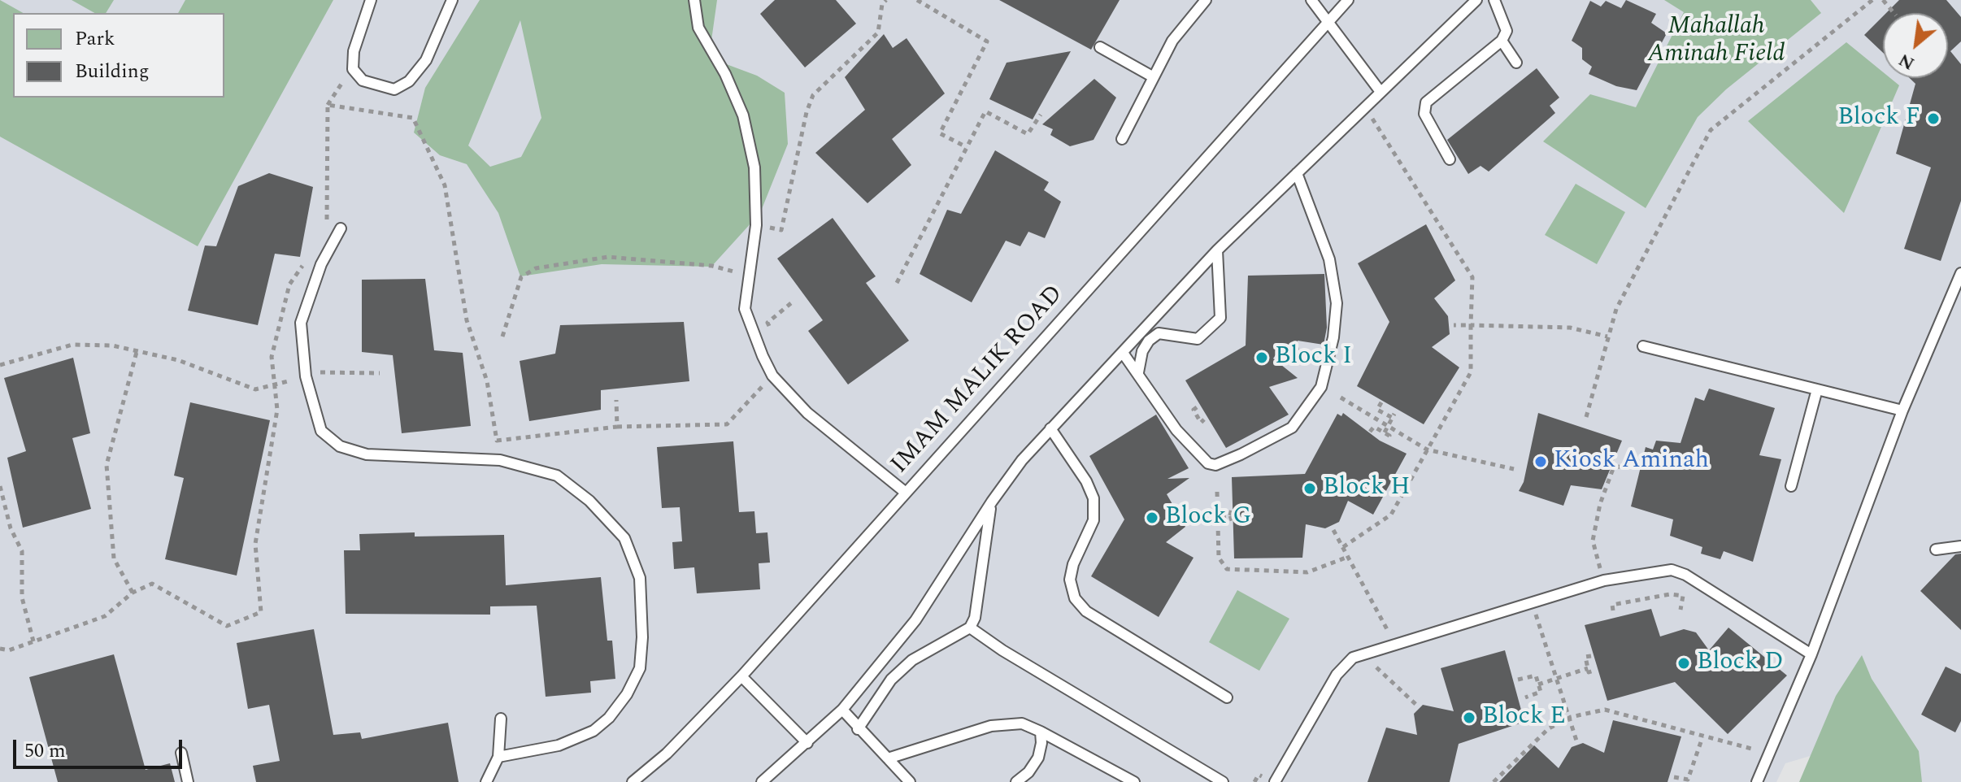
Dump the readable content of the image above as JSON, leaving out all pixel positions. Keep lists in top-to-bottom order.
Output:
{
  "streets": {
    "lane": ["IMAM MALIK ROAD"]
  },
  "parks": ["Mahallah Aminah Field"],
  "places": [
    "Block F",
    "Block I",
    "Kiosk Aminah",
    "Block H",
    "Block G",
    "Block D",
    "Block E"
  ],
  "legend": ["Park", "Building"],
  "scale_bar": "50 m",
  "north": "bottom left"
}
